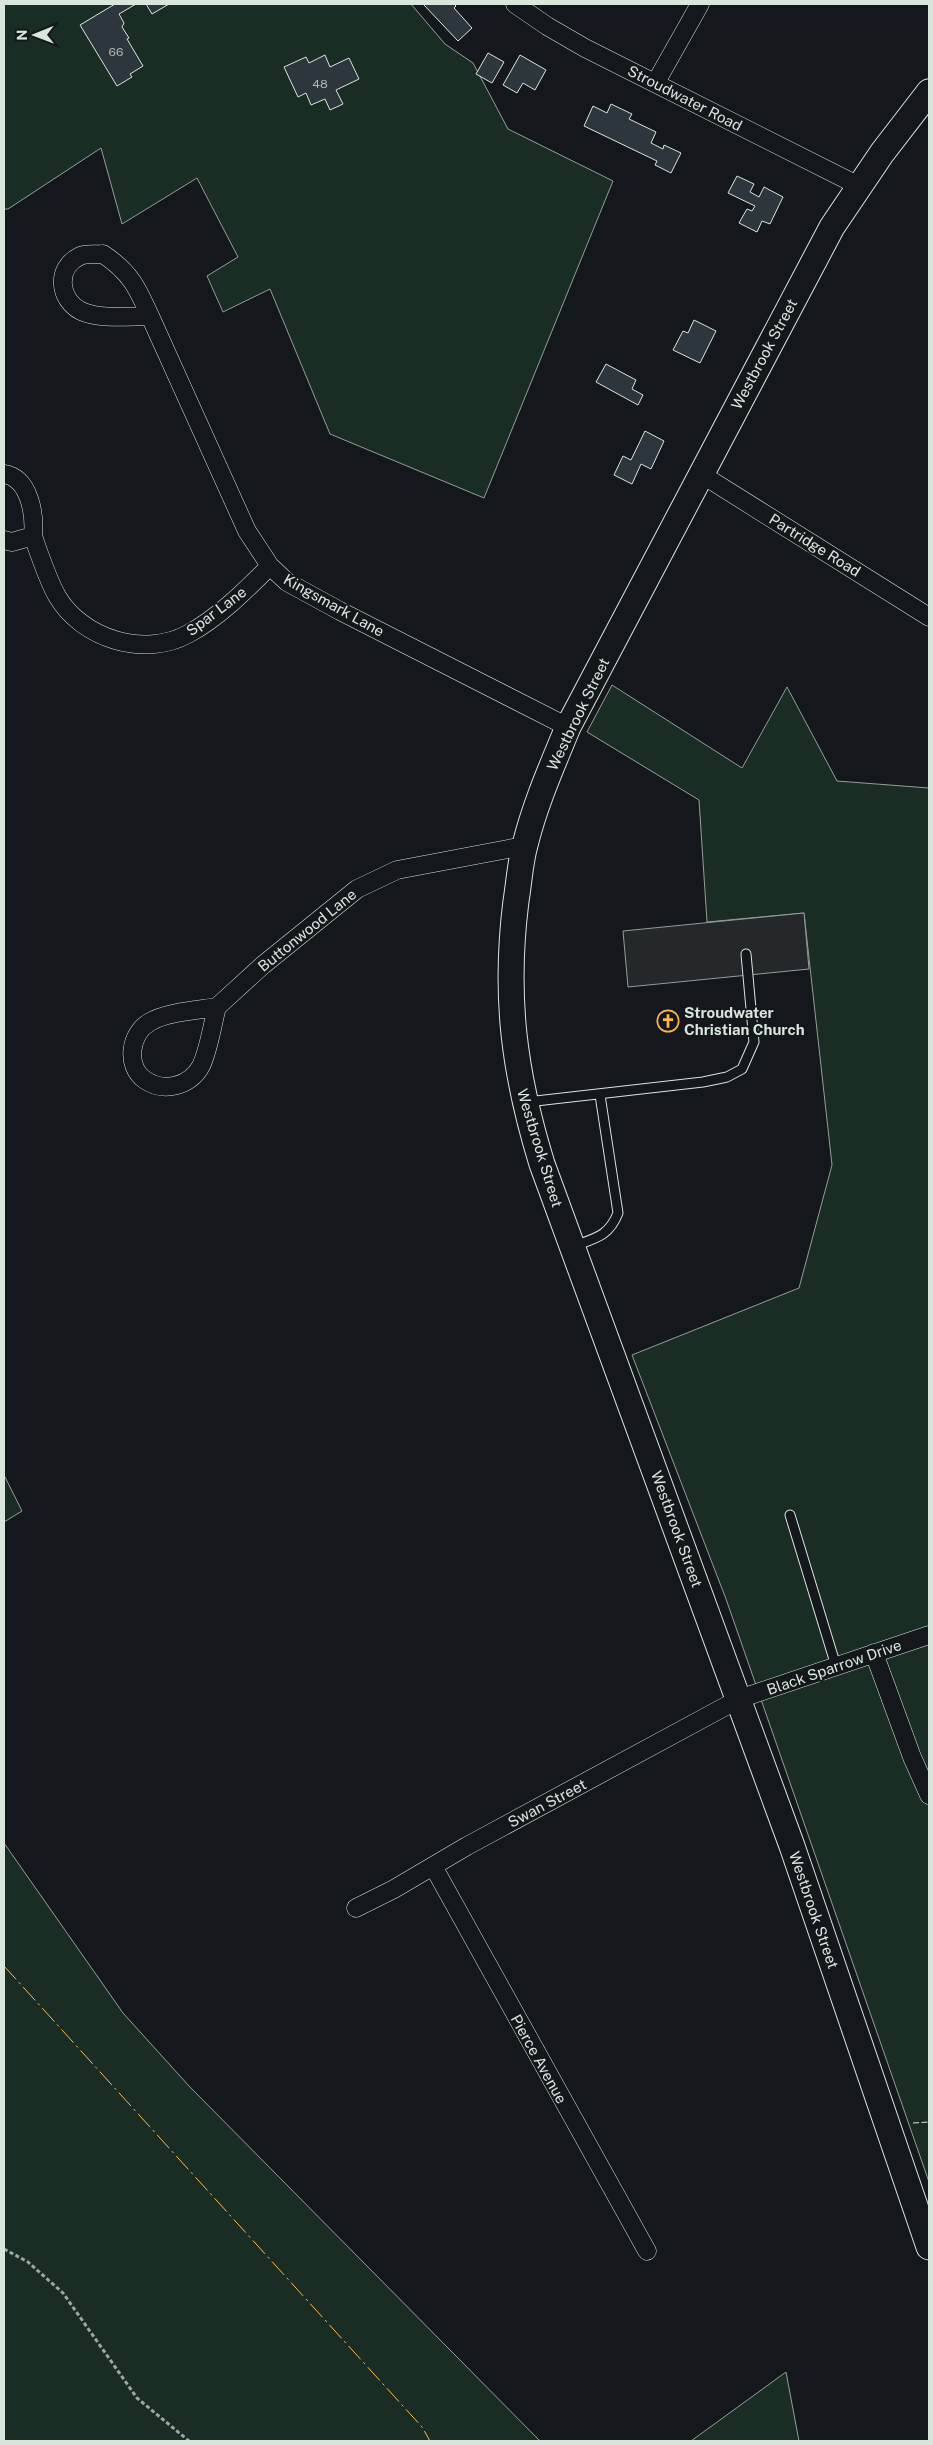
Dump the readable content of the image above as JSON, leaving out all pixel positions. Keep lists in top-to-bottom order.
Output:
{
  "streets": {
    "main road": ["Westbrook Street"],
    "street": [
      "Stroudwater Road",
      "Partridge Road",
      "Kingsmark Lane",
      "Spar Lane",
      "Buttonwood Lane",
      "Black Sparrow Drive",
      "Swan Street",
      "Pierce Avenue"
    ]
  },
  "crossings": [
    ["Stroudwater Road", "Westbrook Street"],
    ["Westbrook Street", "Partridge Road"],
    ["Westbrook Street", "Kingsmark Lane"],
    ["Westbrook Street", "Buttonwood Lane"],
    ["Westbrook Street", "Black Sparrow Drive"],
    ["Westbrook Street", "Swan Street"],
    ["Kingsmark Lane", "Spar Lane"],
    ["Black Sparrow Drive", "Swan Street"],
    ["Swan Street", "Pierce Avenue"]
  ],
  "places": {
    "church": ["Stroudwater Christian Church"]
  },
  "house_numbers": ["66", "48"],
  "north": "left"
}
